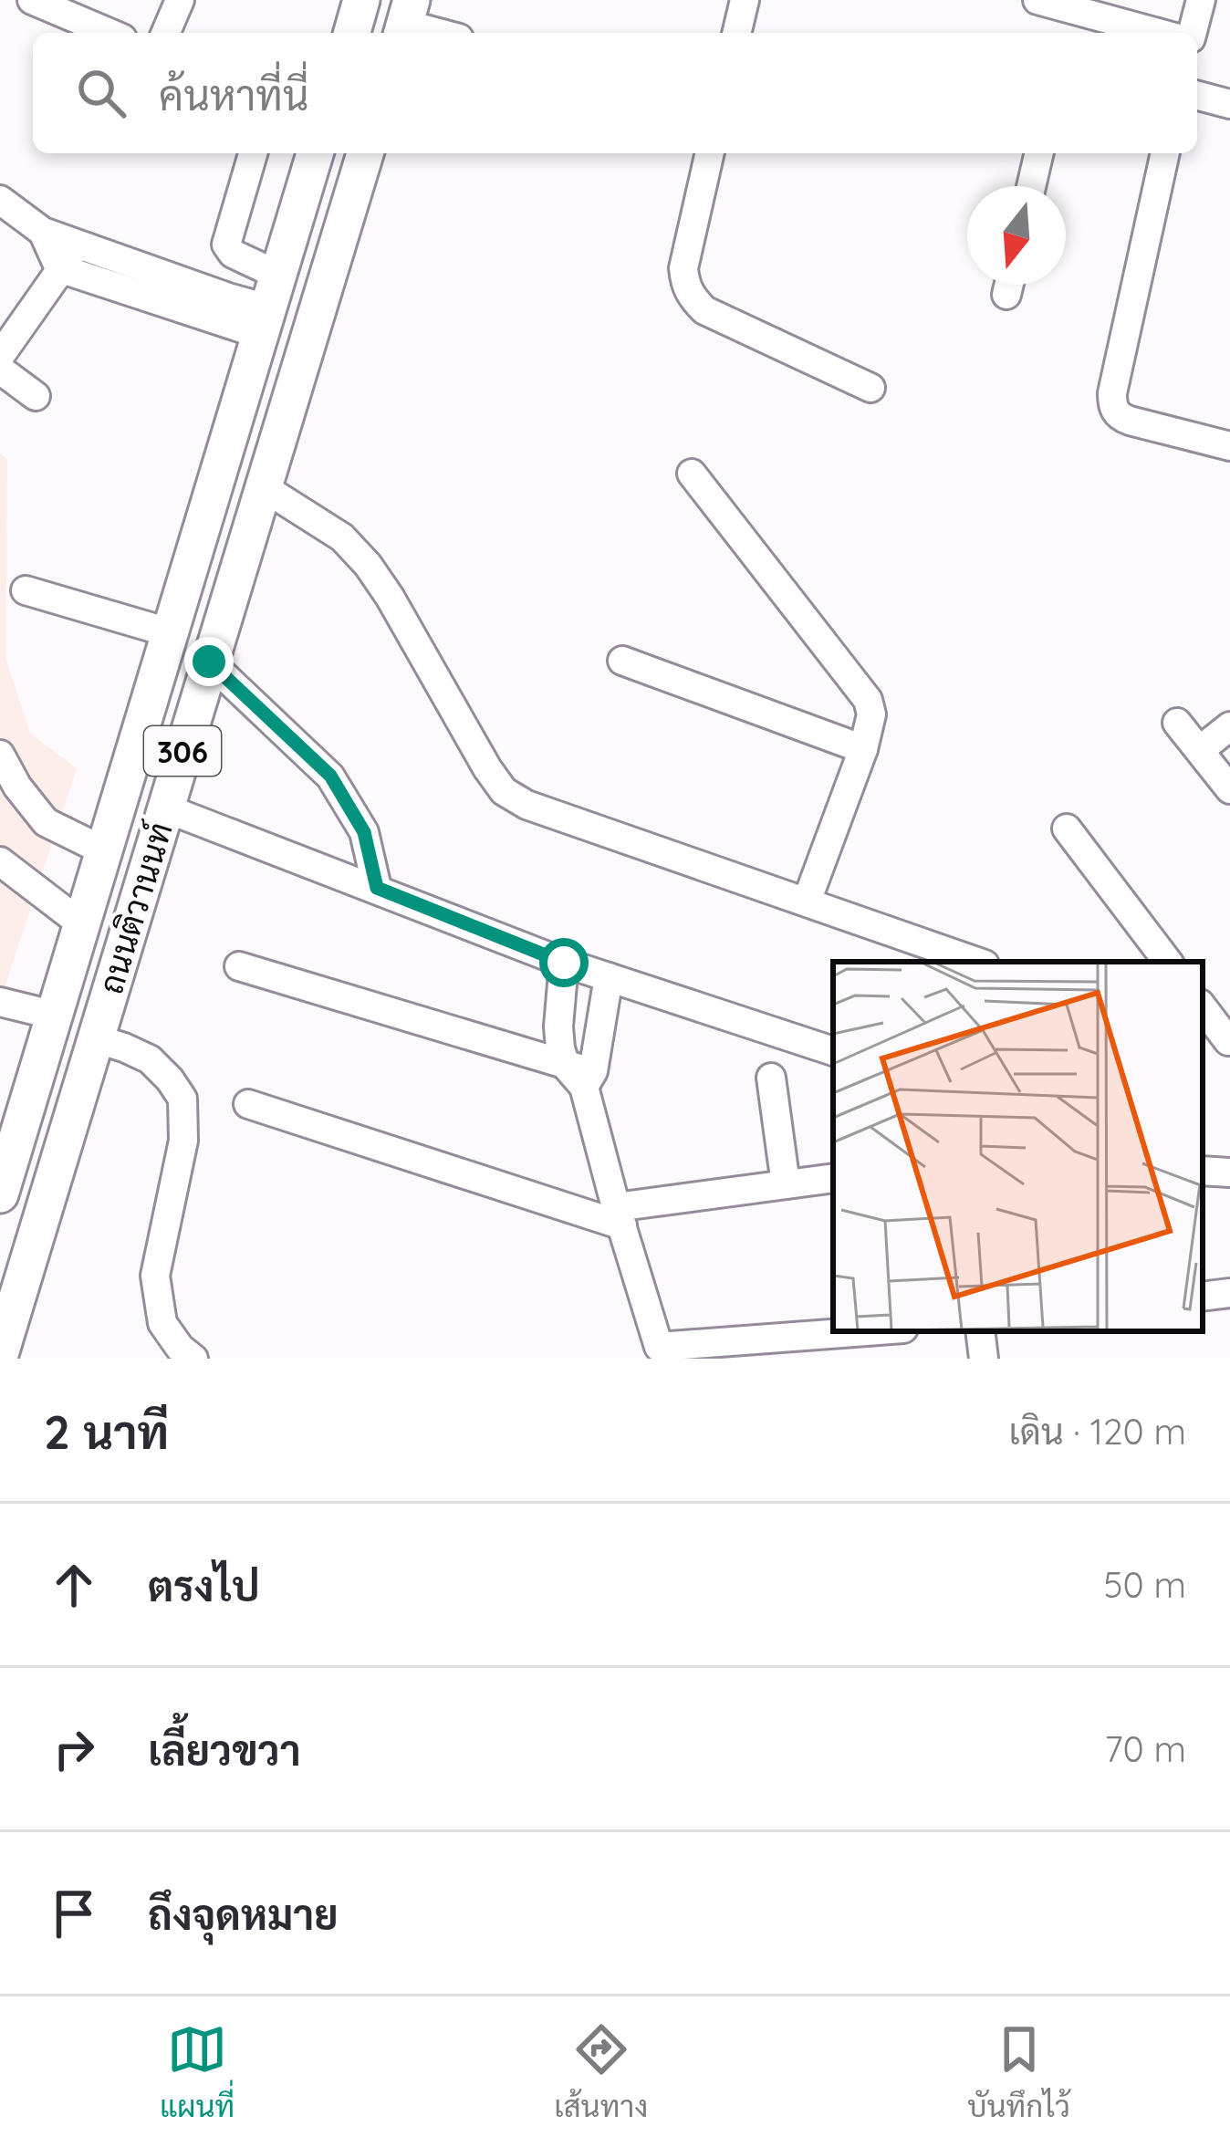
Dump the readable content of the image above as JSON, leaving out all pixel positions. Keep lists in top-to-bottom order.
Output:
{
  "streets": {
    "main road": ["306", "ถนนติวานนท์"]
  },
  "north": "bottom",
  "page": {
    "search": "ค้นหาที่นี่",
    "heading": ["2 นาที", "เดิน · 120 m"],
    "list": [
      ["ตรงไป", "50 m"],
      ["เลี้ยวขวา", "70 m"],
      "ถึงจุดหมาย"
    ],
    "nav": ["แผนที่", "เส้นทาง", "บันทึกไว้"]
  }
}
